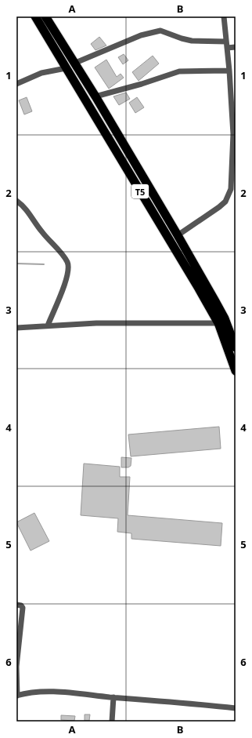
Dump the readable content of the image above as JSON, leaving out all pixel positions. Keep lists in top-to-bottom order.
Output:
{
  "streets": {
    "highway": ["T5"]
  },
  "grid": {
    "columns": ["A", "B"],
    "rows": [
      "1",
      "2",
      "3",
      "4",
      "5",
      "6"
    ]
  }
}
